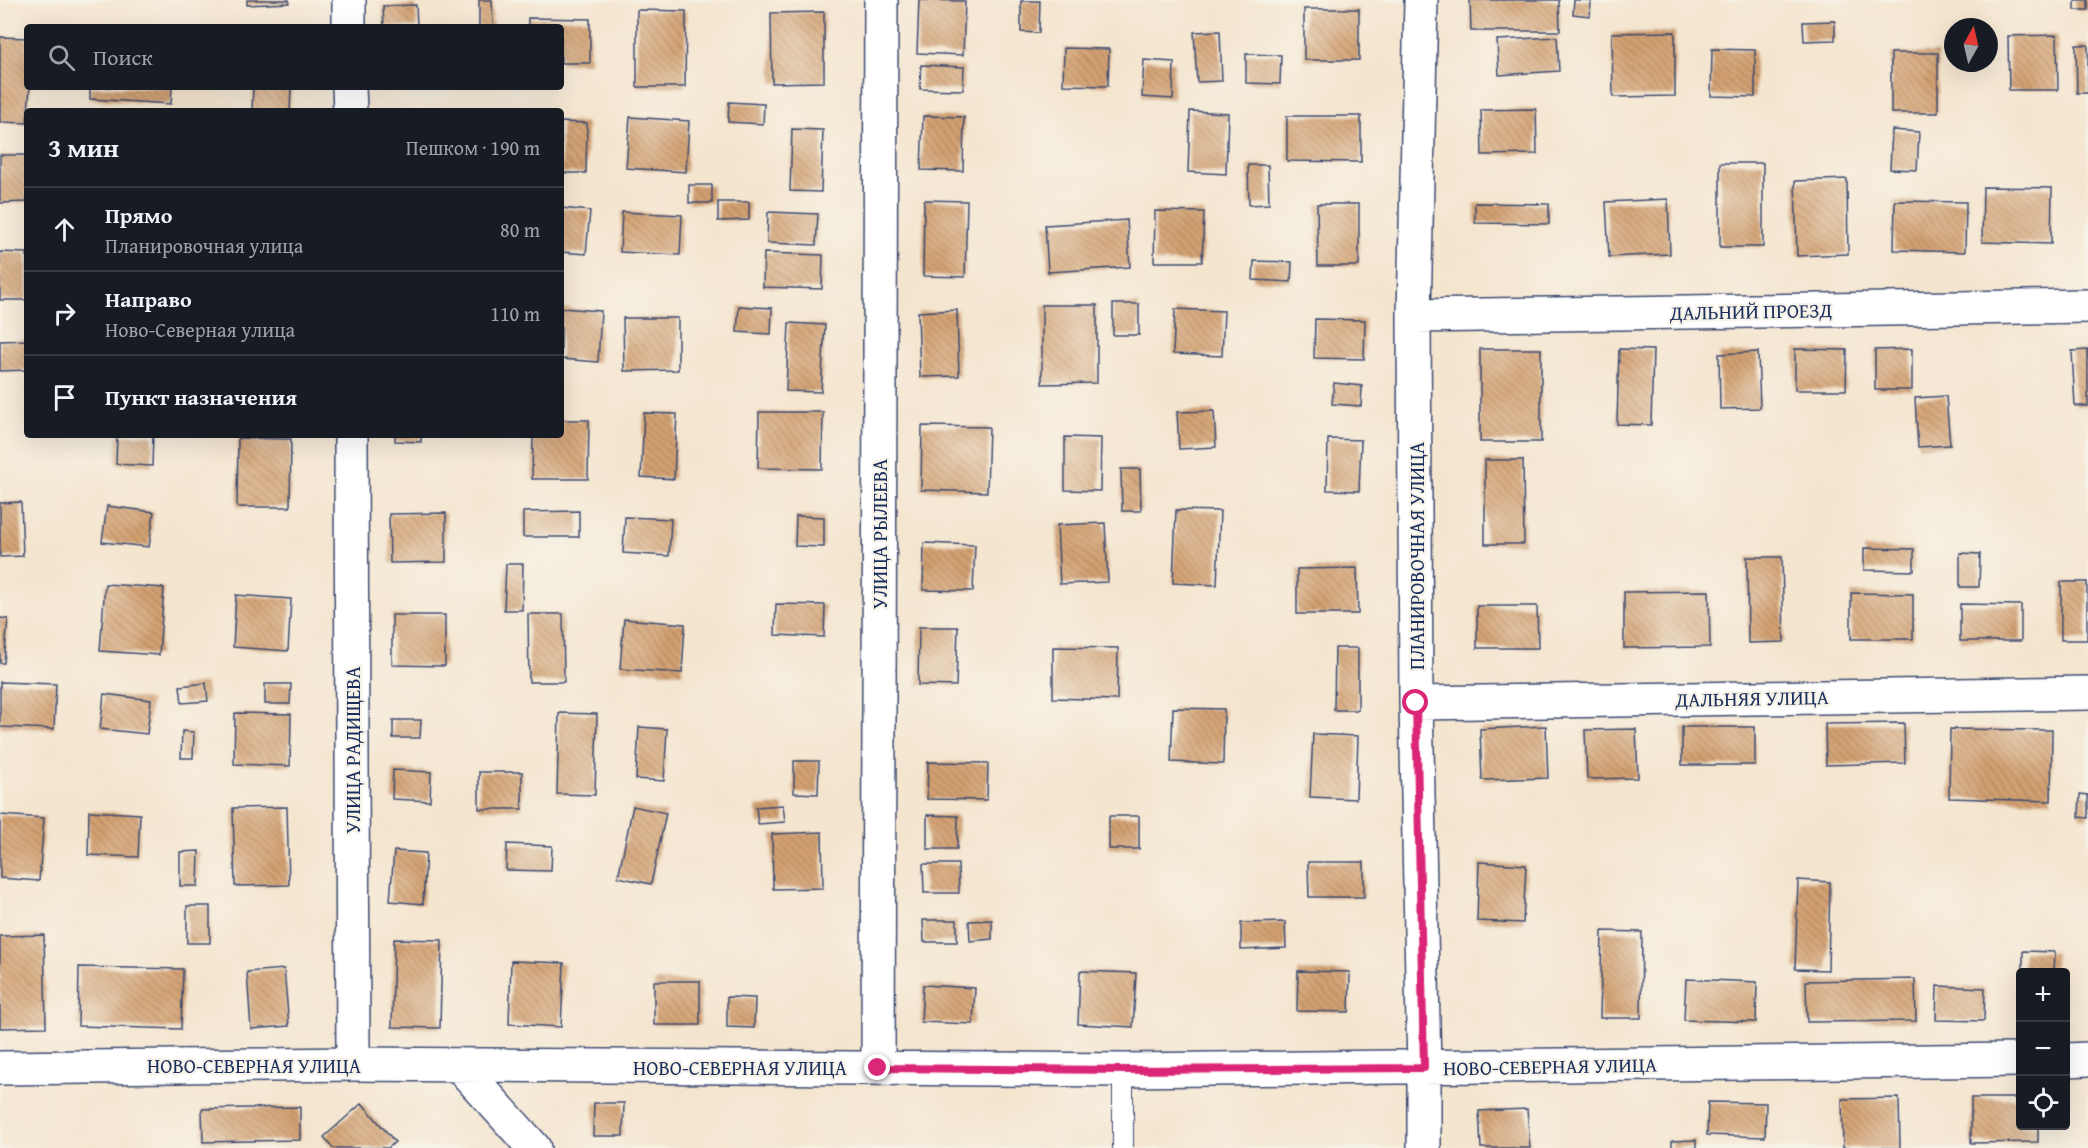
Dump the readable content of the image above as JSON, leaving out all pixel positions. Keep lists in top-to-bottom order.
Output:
{
  "streets": {
    "street": [
      "ДАЛЬНИЙ ПРОЕЗД",
      "УЛИЦА РЫЛЕЕВА",
      "ПЛАНИРОВОЧНАЯ УЛИЦА",
      "ДАЛЬНЯЯ УЛИЦА",
      "УЛИЦА РАДИЩЕВА",
      "НОВО-СЕВЕРНАЯ УЛИЦА"
    ]
  },
  "crossings": [
    ["ДАЛЬНИЙ ПРОЕЗД", "ПЛАНИРОВОЧНАЯ УЛИЦА"],
    ["УЛИЦА РЫЛЕЕВА", "НОВО-СЕВЕРНАЯ УЛИЦА"],
    ["ПЛАНИРОВОЧНАЯ УЛИЦА", "ДАЛЬНЯЯ УЛИЦА"],
    ["ПЛАНИРОВОЧНАЯ УЛИЦА", "НОВО-СЕВЕРНАЯ УЛИЦА"],
    ["УЛИЦА РАДИЩЕВА", "НОВО-СЕВЕРНАЯ УЛИЦА"]
  ],
  "north": "top",
  "page": {
    "search": "Поиск",
    "heading": ["3 мин", "Пешком · 190 m"],
    "list": [
      ["Прямо", "Планировочная улица", "80 m"],
      ["Направо", "Ново-Северная улица", "110 m"],
      "Пункт назначения"
    ],
    "map_buttons": ["+", "−"]
  }
}
